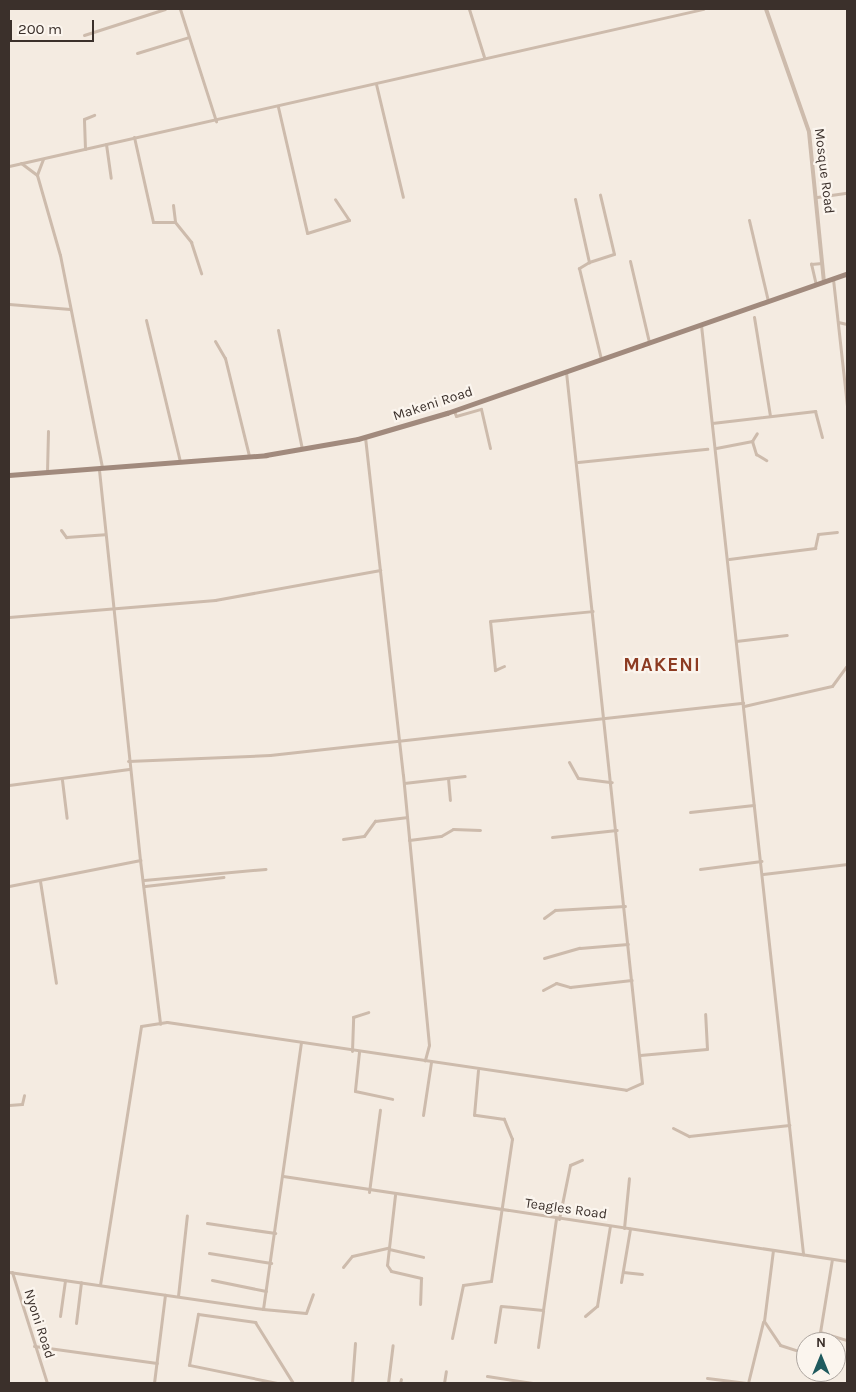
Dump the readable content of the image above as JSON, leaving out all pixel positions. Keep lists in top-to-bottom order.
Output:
{
  "streets": {
    "main road": ["Makeni Road"],
    "street": ["Mosque Road", "Teagles Road", "Nyoni Road"]
  },
  "crossings": [
    ["Mosque Road", "Makeni Road"]
  ],
  "districts": ["MAKENI"],
  "scale_bar": "200 m",
  "north": "top"
}
